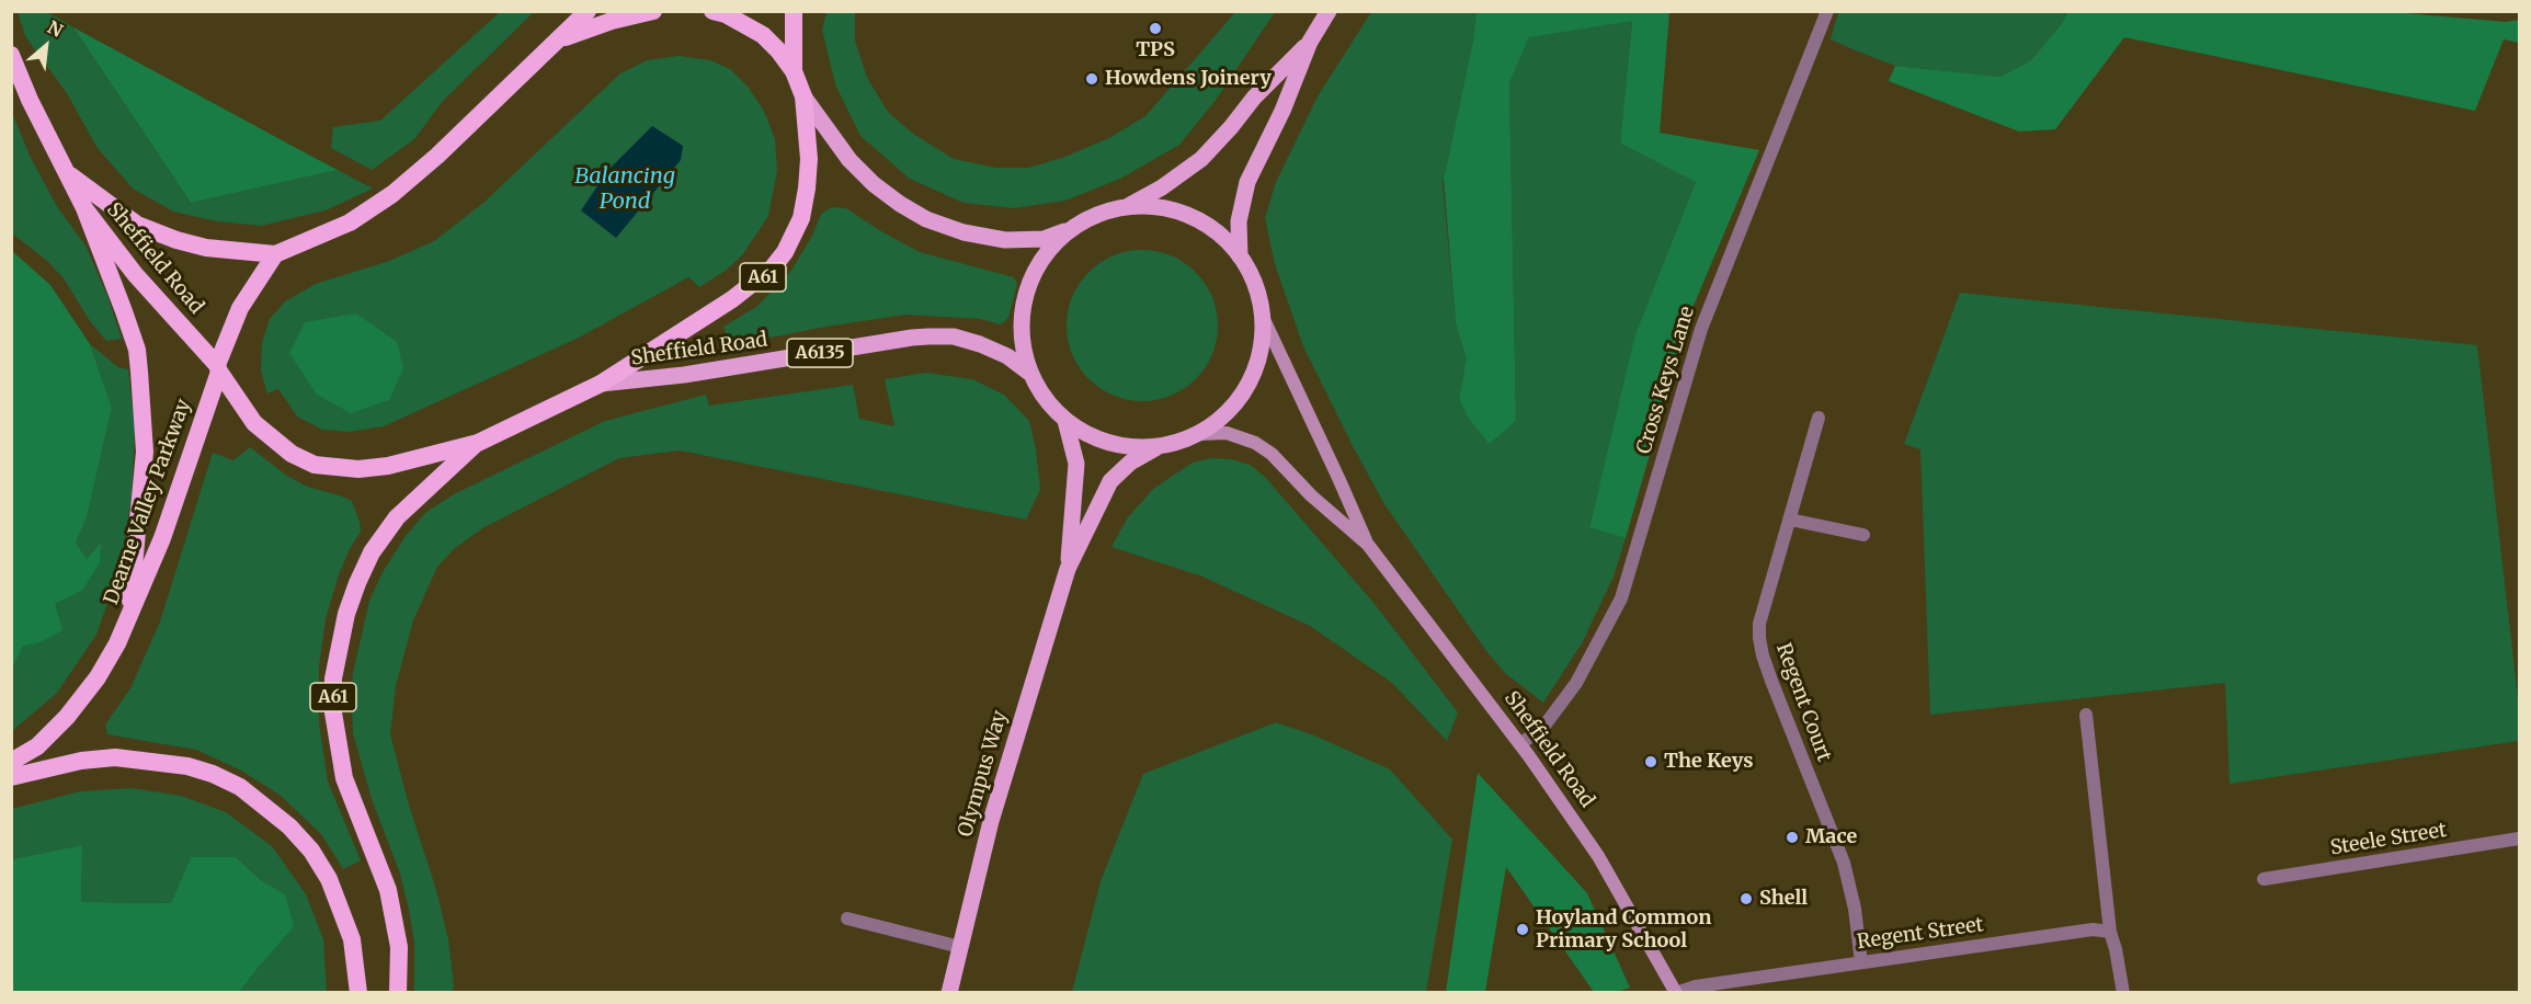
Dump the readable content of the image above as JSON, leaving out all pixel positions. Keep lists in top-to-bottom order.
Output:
{
  "streets": {
    "highway": ["Sheffield Road", "A61", "Dearne Valley Parkway"],
    "main road": ["A6135", "Olympus Way"],
    "street": [
      "Cross Keys Lane",
      "Regent Court",
      "Steele Street",
      "Regent Street"
    ]
  },
  "crossings": [
    ["Sheffield Road", "A61"],
    ["Sheffield Road", "Cross Keys Lane"],
    ["Sheffield Road", "Dearne Valley Parkway"],
    ["Sheffield Road", "Regent Street"],
    ["A61", "Dearne Valley Parkway"],
    ["Regent Court", "Regent Street"]
  ],
  "water": ["Balancing Pond"],
  "places": [
    "TPS",
    "Howdens Joinery",
    "The Keys",
    "Mace",
    "Shell",
    "Hoyland Common Primary School"
  ],
  "north": "top right"
}
